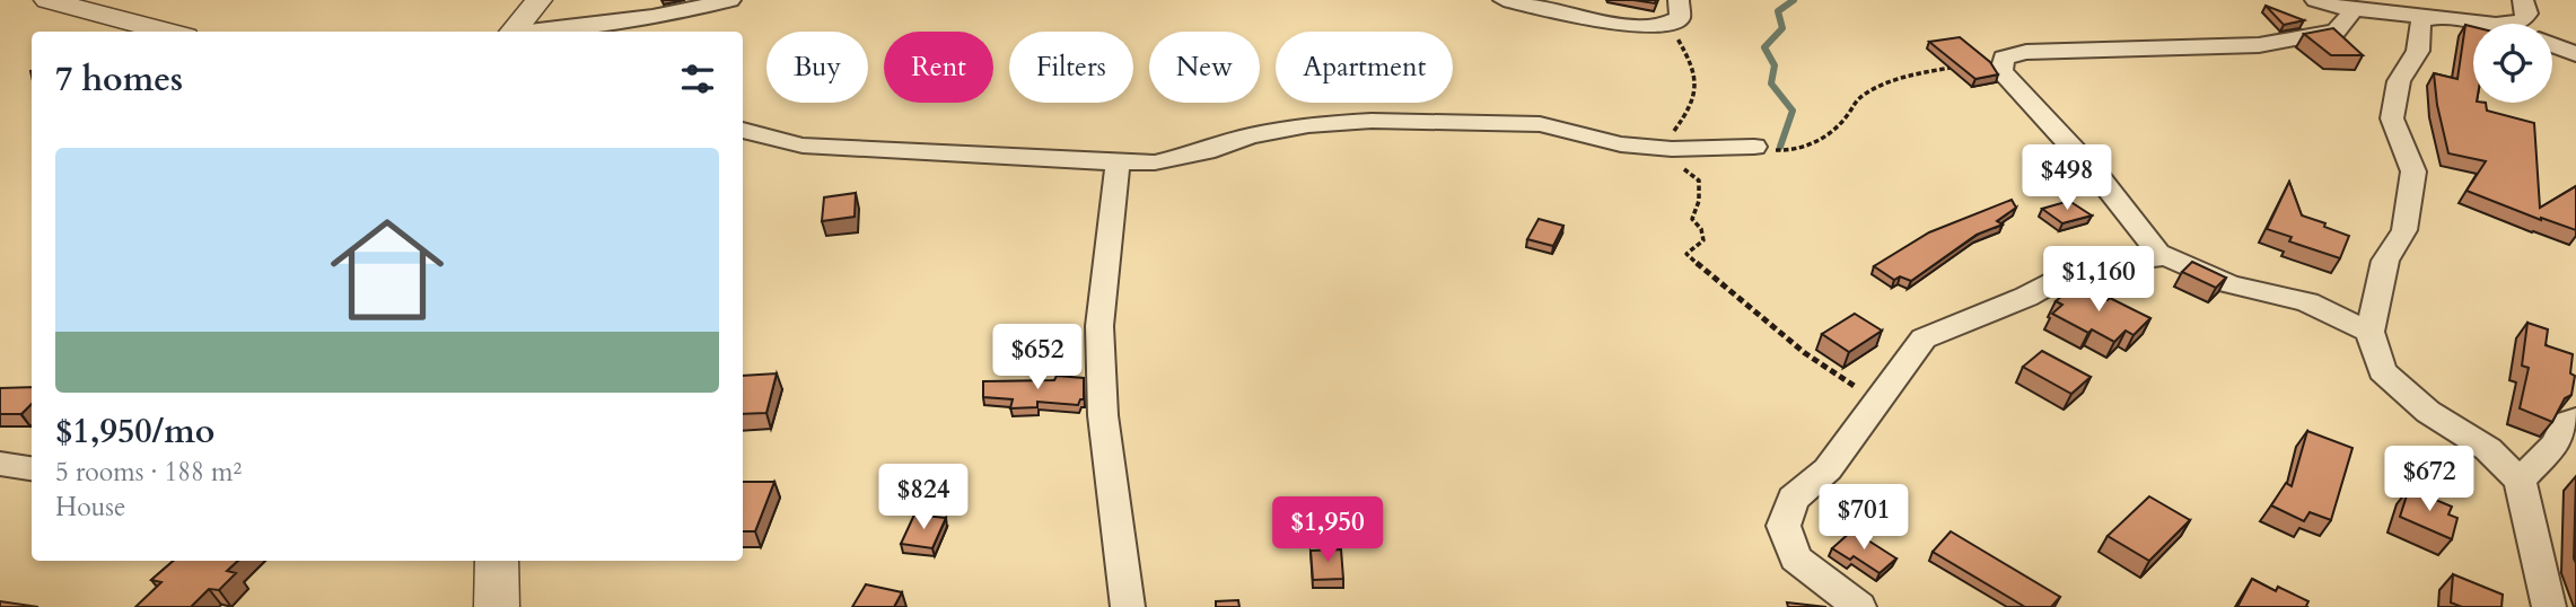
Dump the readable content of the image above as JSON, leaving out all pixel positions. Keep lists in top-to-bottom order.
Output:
{
  "page": {
    "chip": [
      "Buy",
      "Rent",
      "Filters",
      "New",
      "Apartment"
    ],
    "heading": "7 homes",
    "list": [
      {
        "name": "$1,950/mo",
        "note": "5 rooms · 188 m² · House"
      }
    ],
    "price": [
      "$498",
      "$1,160",
      "$652",
      "$672",
      "$824",
      "$701",
      "$1,950"
    ]
  }
}
